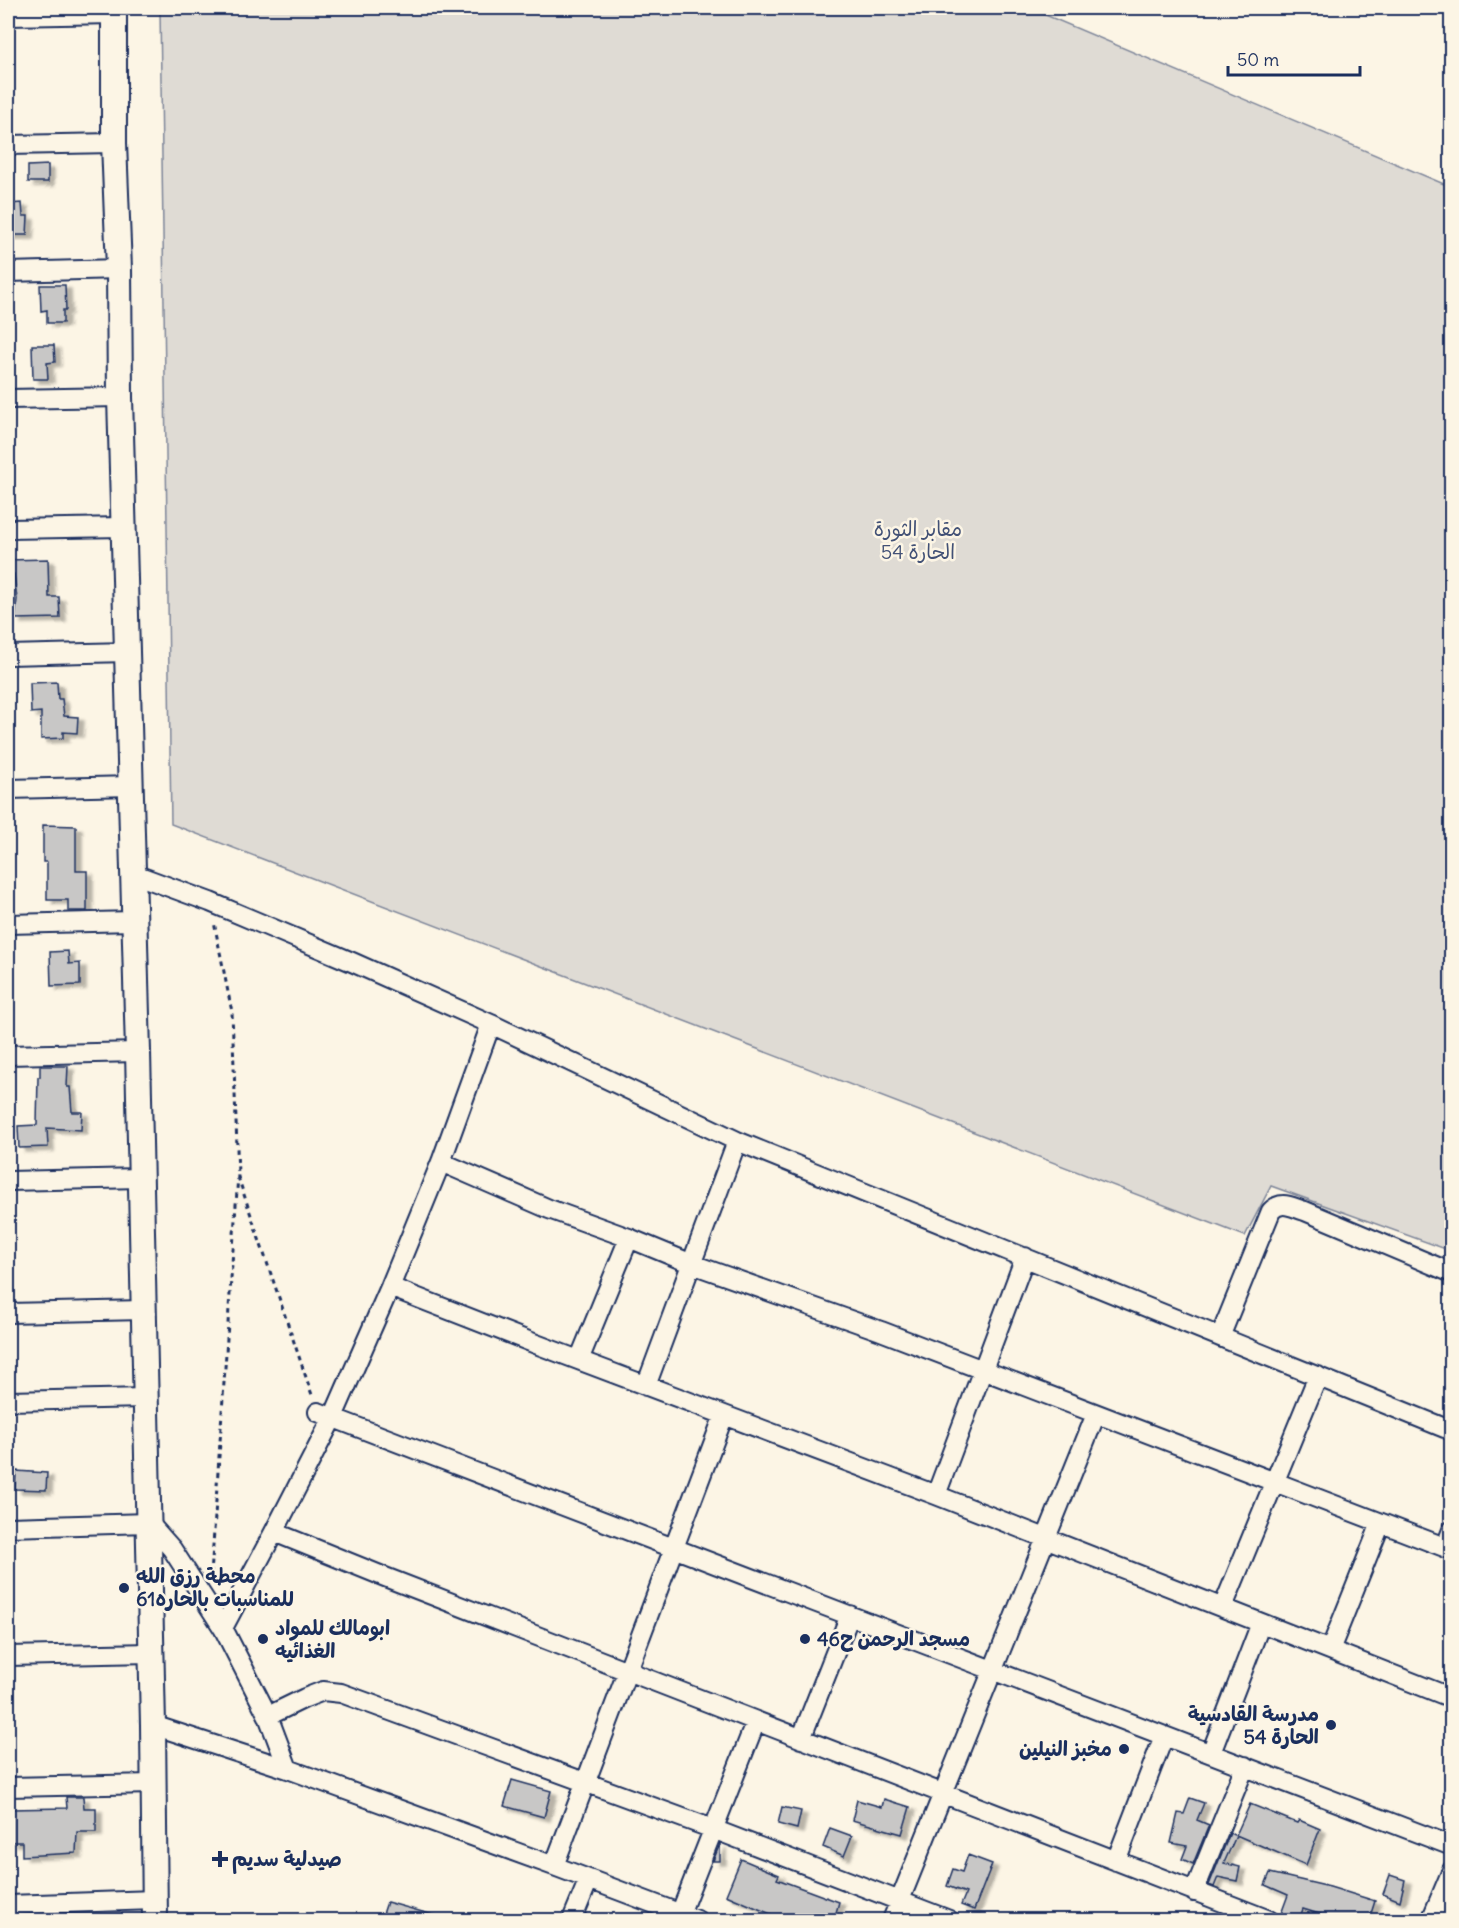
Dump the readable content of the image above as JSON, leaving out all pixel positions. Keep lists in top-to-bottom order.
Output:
{
  "parks": ["مقابر الثورة الحارة 54"],
  "places": {
    "other": [
      "محطة رزق الله للمناسبات بالحاره61",
      "ابومالك للمواد الغذائيه",
      "مسجد الرحمن ح46",
      "مدرسة القادسية الحارة 54",
      "مخبز النيلين"
    ],
    "health": ["صيدلية سديم"]
  },
  "scale_bar": "50 m"
}
